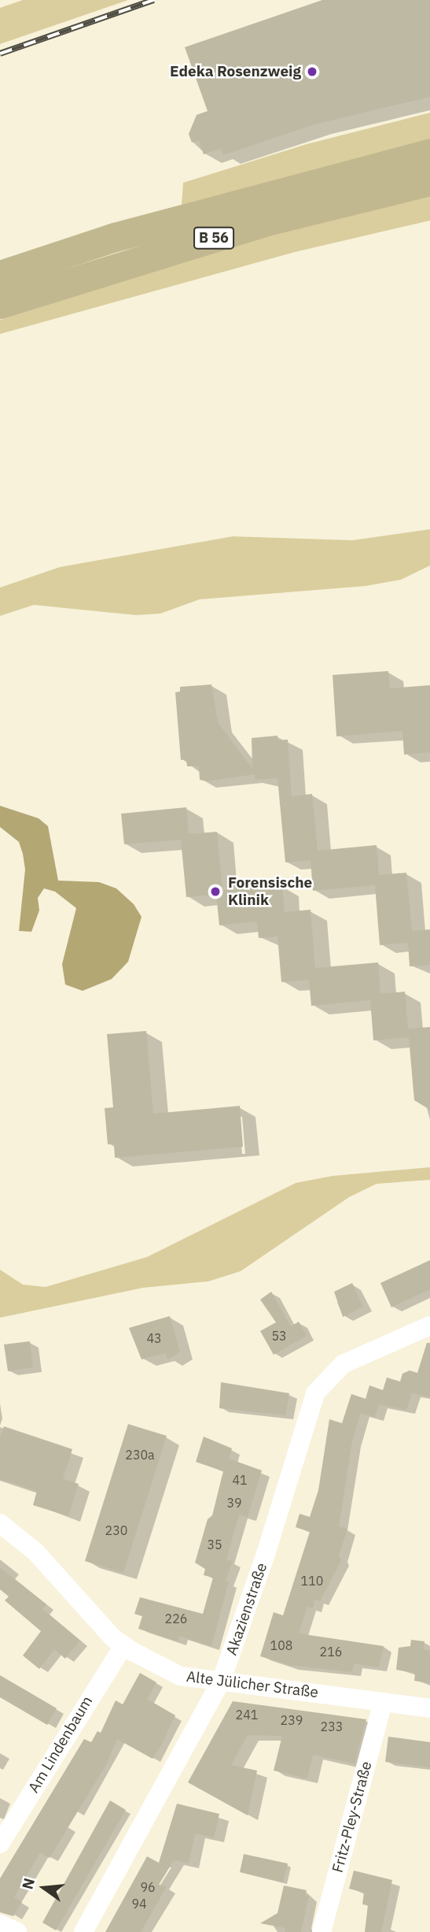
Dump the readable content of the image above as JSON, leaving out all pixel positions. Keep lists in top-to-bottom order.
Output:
{
  "streets": {
    "main road": ["B 56"],
    "street": [
      "Akazienstraße",
      "Alte Jülicher Straße",
      "Am Lindenbaum",
      "Fritz-Pley-Straße"
    ]
  },
  "crossings": [
    ["Akazienstraße", "Alte Jülicher Straße"],
    ["Alte Jülicher Straße", "Am Lindenbaum"],
    ["Alte Jülicher Straße", "Fritz-Pley-Straße"]
  ],
  "places": ["Edeka Rosenzweig", "Forensische Klinik"],
  "house_numbers": [
    "53",
    "43",
    "230a",
    "41",
    "39",
    "230",
    "35",
    "110",
    "226",
    "108",
    "216",
    "241",
    "239",
    "233",
    "96",
    "94"
  ],
  "north": "left"
}
